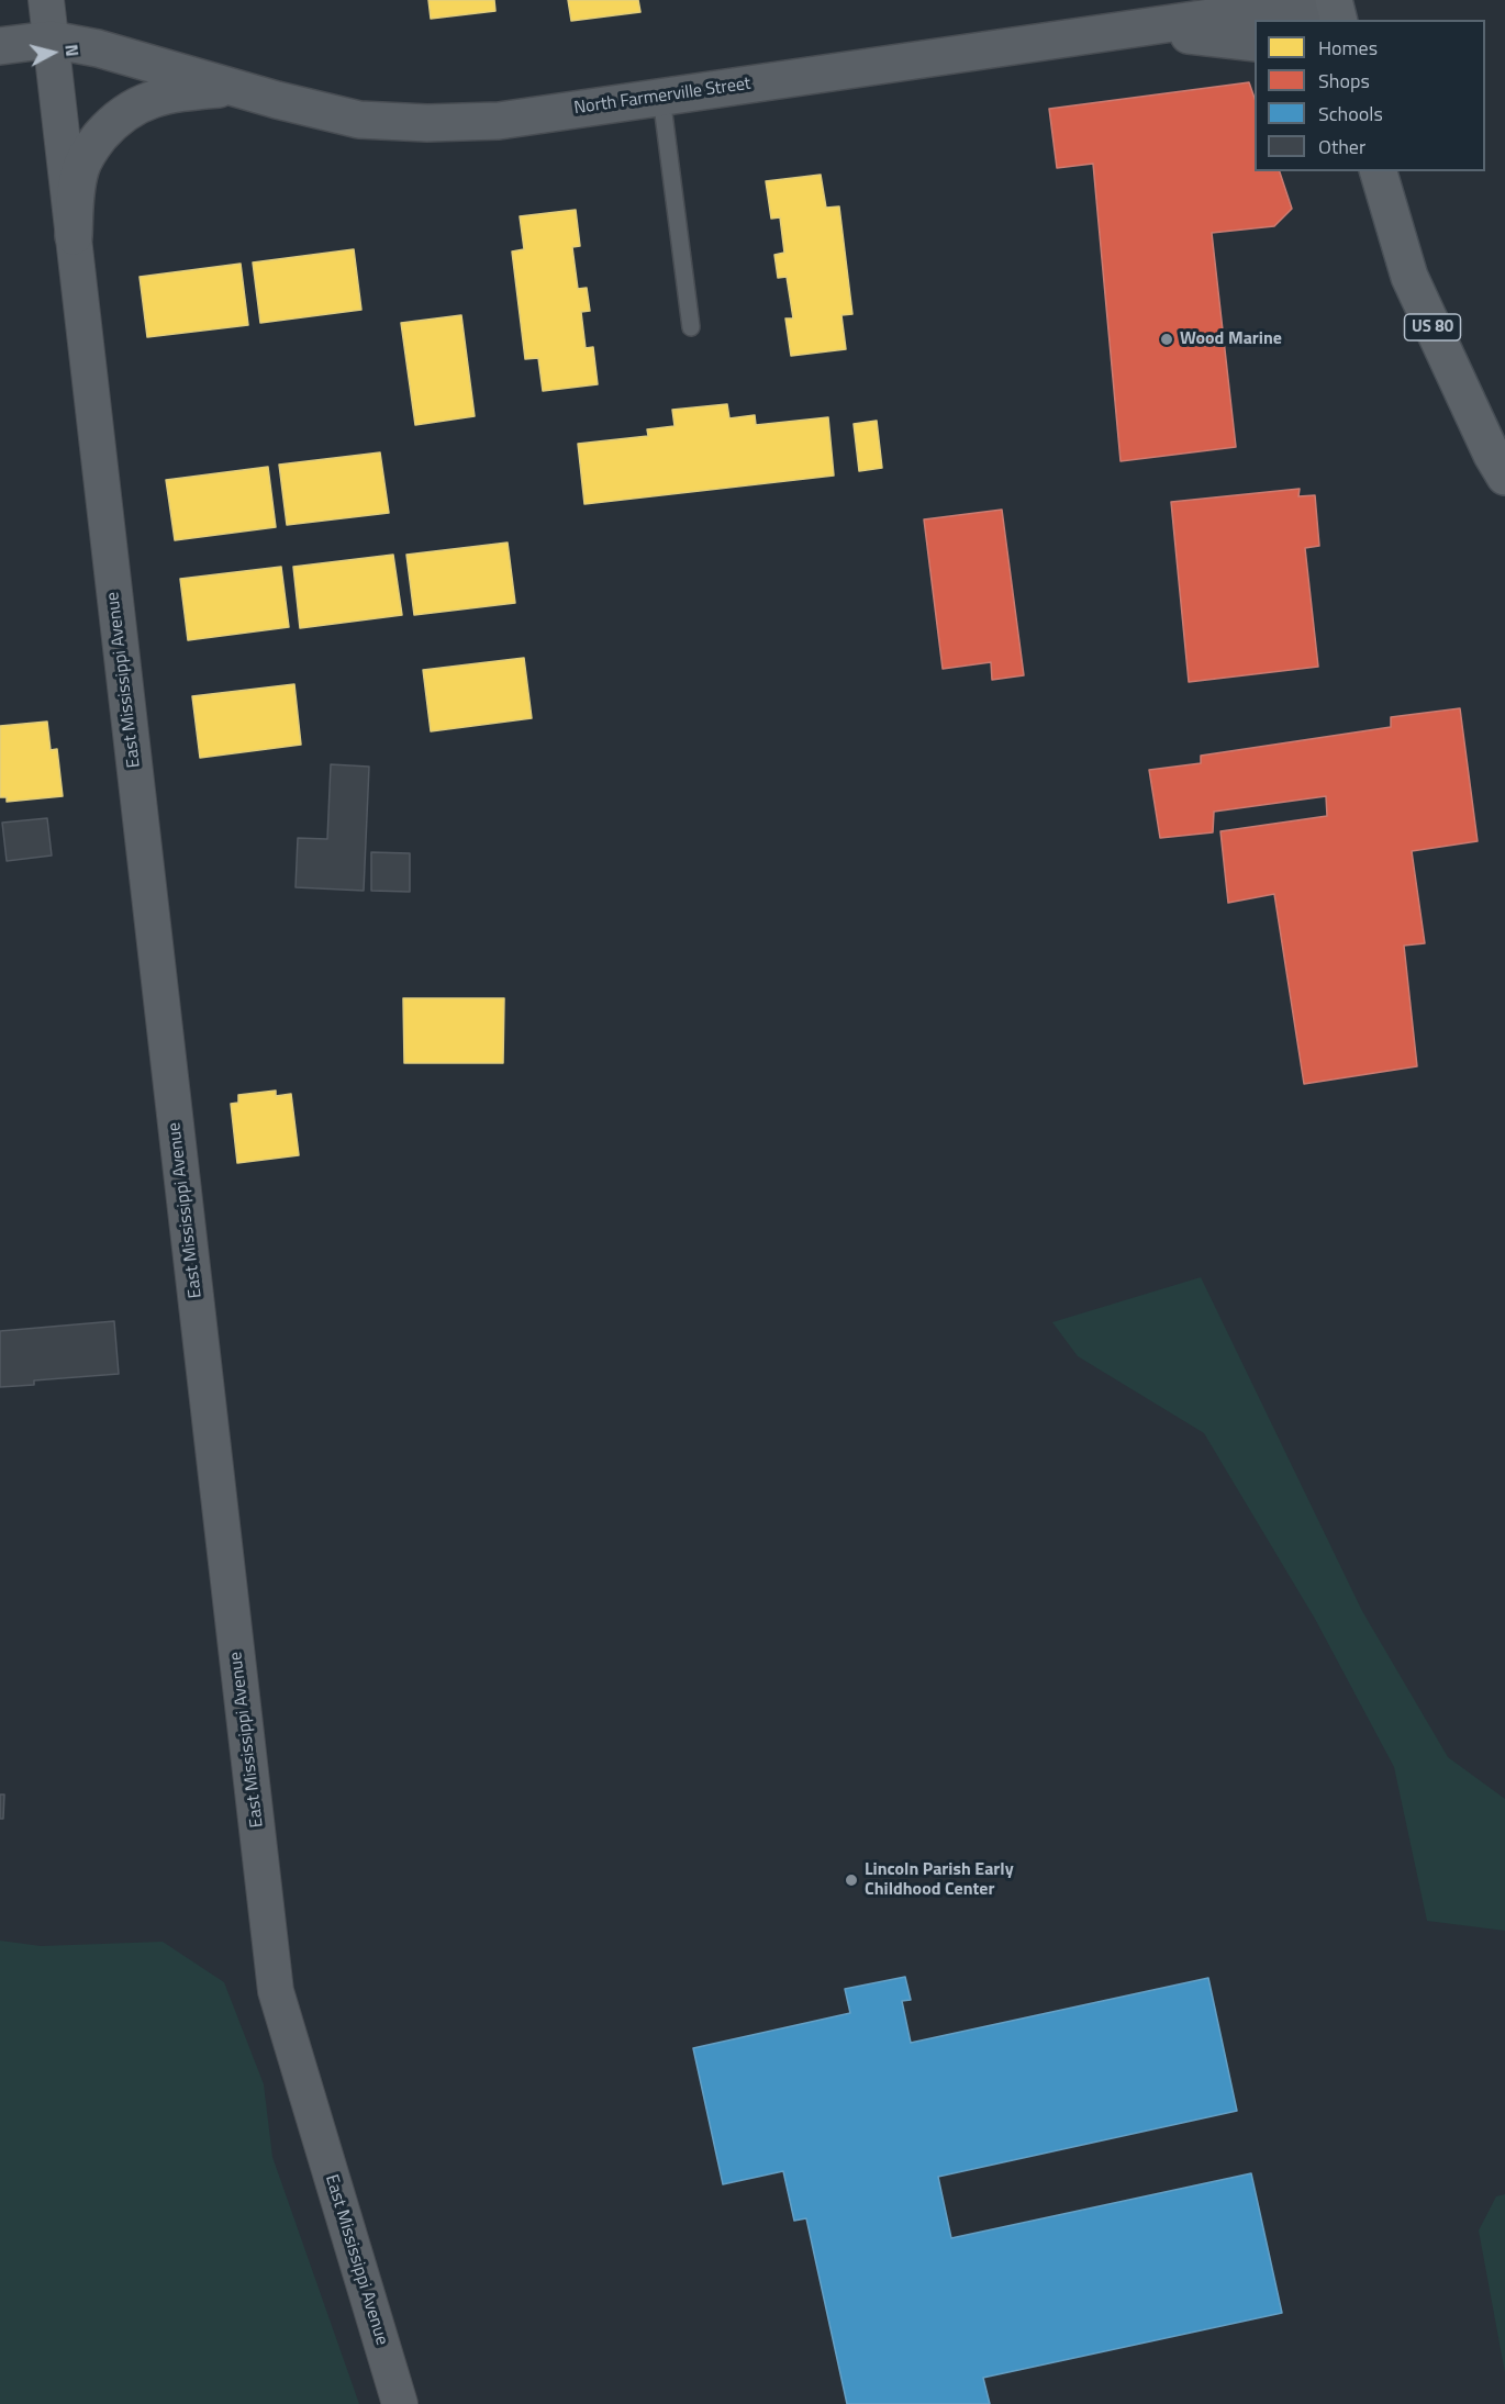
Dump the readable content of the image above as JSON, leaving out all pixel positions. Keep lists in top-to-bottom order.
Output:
{
  "streets": {
    "main road": ["US 80"],
    "street": ["North Farmerville Street", "East Mississippi Avenue"]
  },
  "crossings": [
    ["North Farmerville Street", "East Mississippi Avenue"]
  ],
  "places": ["Wood Marine", "Lincoln Parish Early Childhood Center"],
  "legend": [
    "Homes",
    "Shops",
    "Schools",
    "Other"
  ],
  "north": "right"
}
